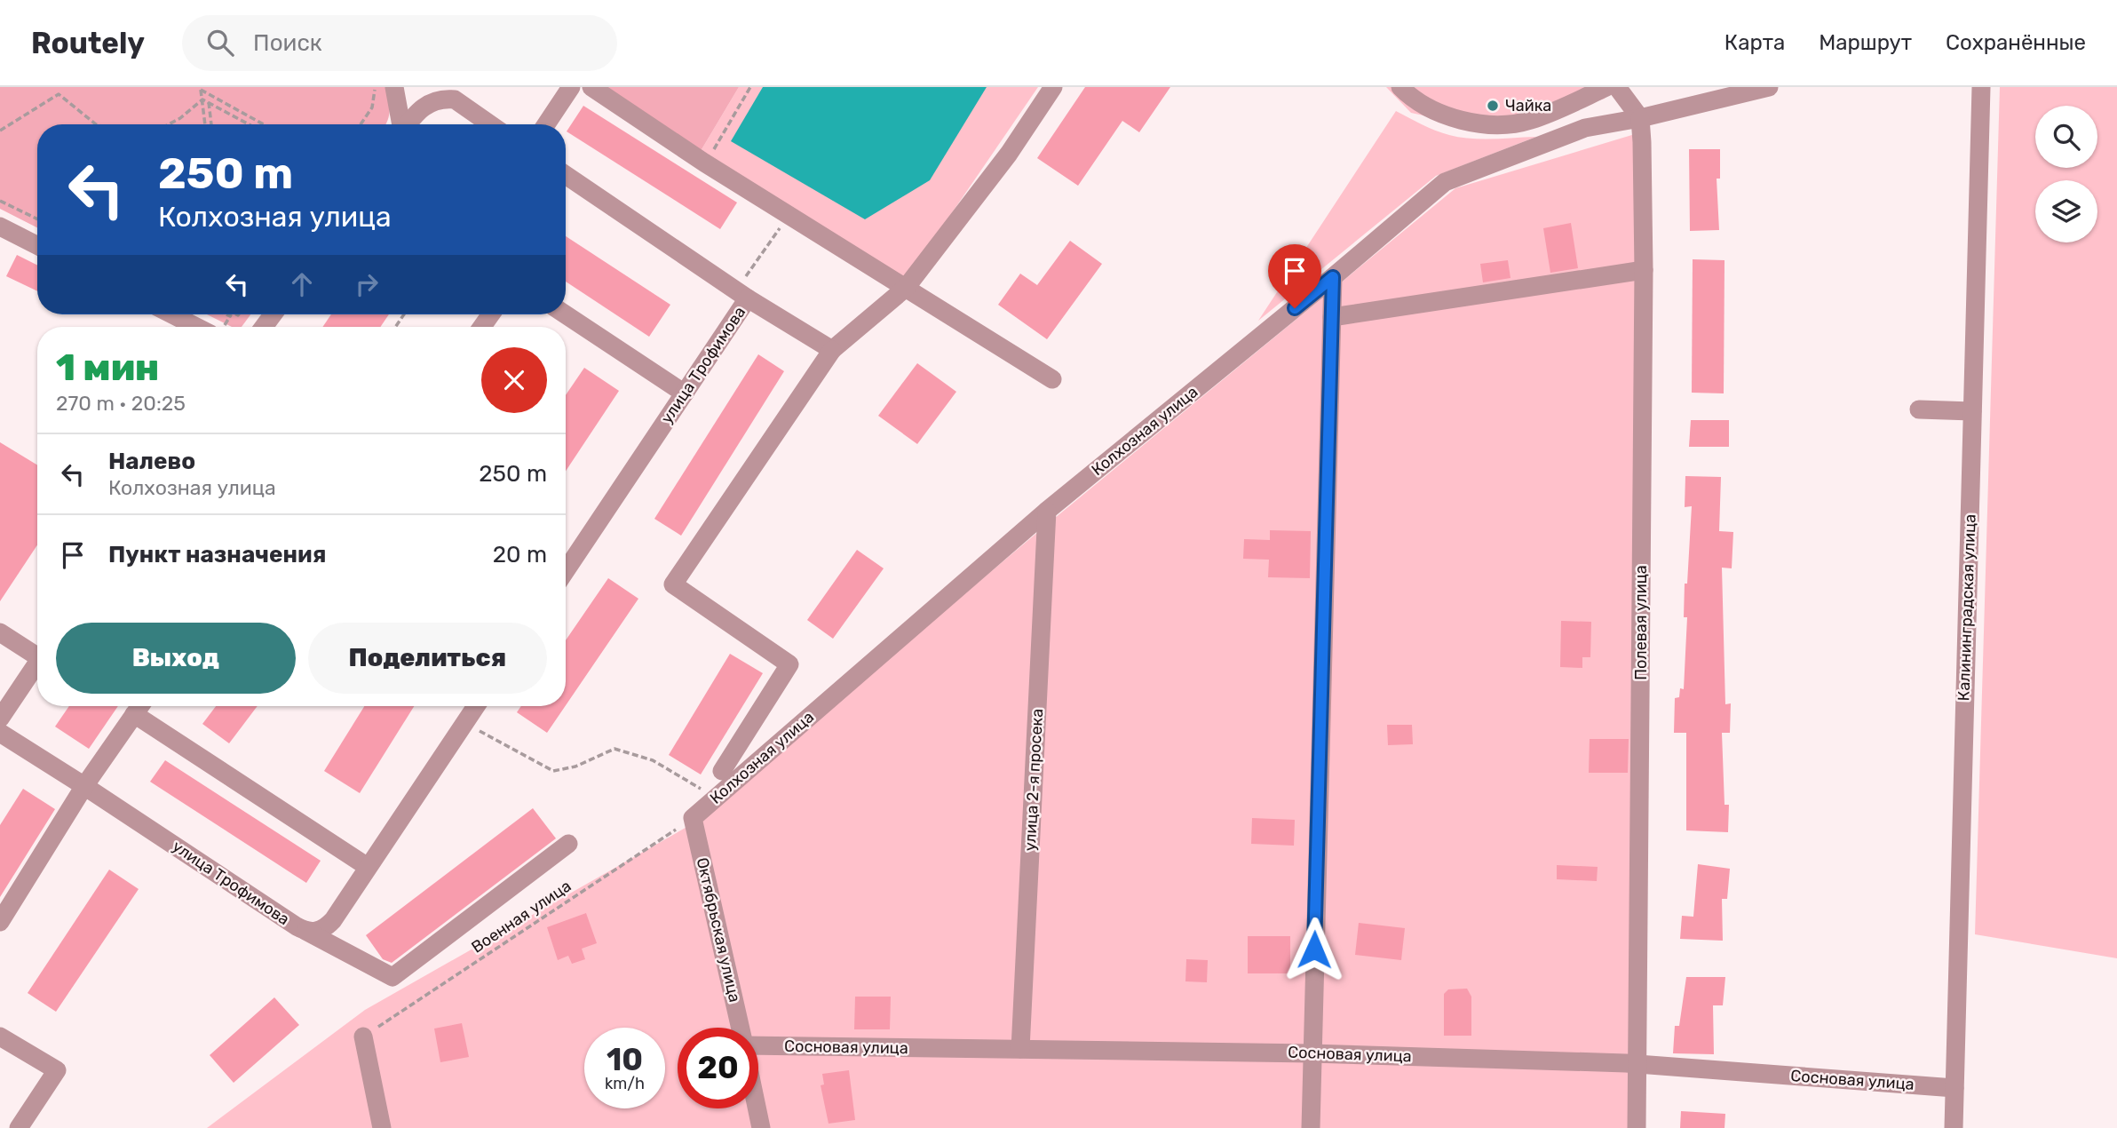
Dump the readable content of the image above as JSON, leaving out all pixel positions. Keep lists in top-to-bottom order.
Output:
{
  "streets": {
    "street": [
      "улица Трофимова",
      "Колхозная улица",
      "Калининградская улица",
      "Полевая улица",
      "улица 2-я просека",
      "Октябрьская улица",
      "Сосновая улица"
    ],
    "path": ["Военная улица"]
  },
  "crossings": [
    ["Колхозная улица", "Полевая улица"],
    ["Колхозная улица", "улица 2-я просека"],
    ["Колхозная улица", "Военная улица"],
    ["Колхозная улица", "Октябрьская улица"],
    ["Калининградская улица", "Сосновая улица"],
    ["Полевая улица", "Сосновая улица"],
    ["улица 2-я просека", "Сосновая улица"],
    ["Военная улица", "Октябрьская улица"]
  ],
  "places": ["Чайка"],
  "page": {
    "header": "Routely",
    "search": "Поиск",
    "nav": ["Карта", "Маршрут", "Сохранённые"],
    "turn": ["250 m", "Колхозная улица"],
    "heading": ["1 мин", "270 m · 20:25"],
    "list": [
      {
        "name": "Налево",
        "note": "Колхозная улица",
        "value": "250 m"
      },
      {
        "name": "Пункт назначения",
        "value": "20 m"
      }
    ],
    "buttons": ["Выход", "Поделиться"],
    "speed": "10 km/h",
    "limit": "20"
  }
}
